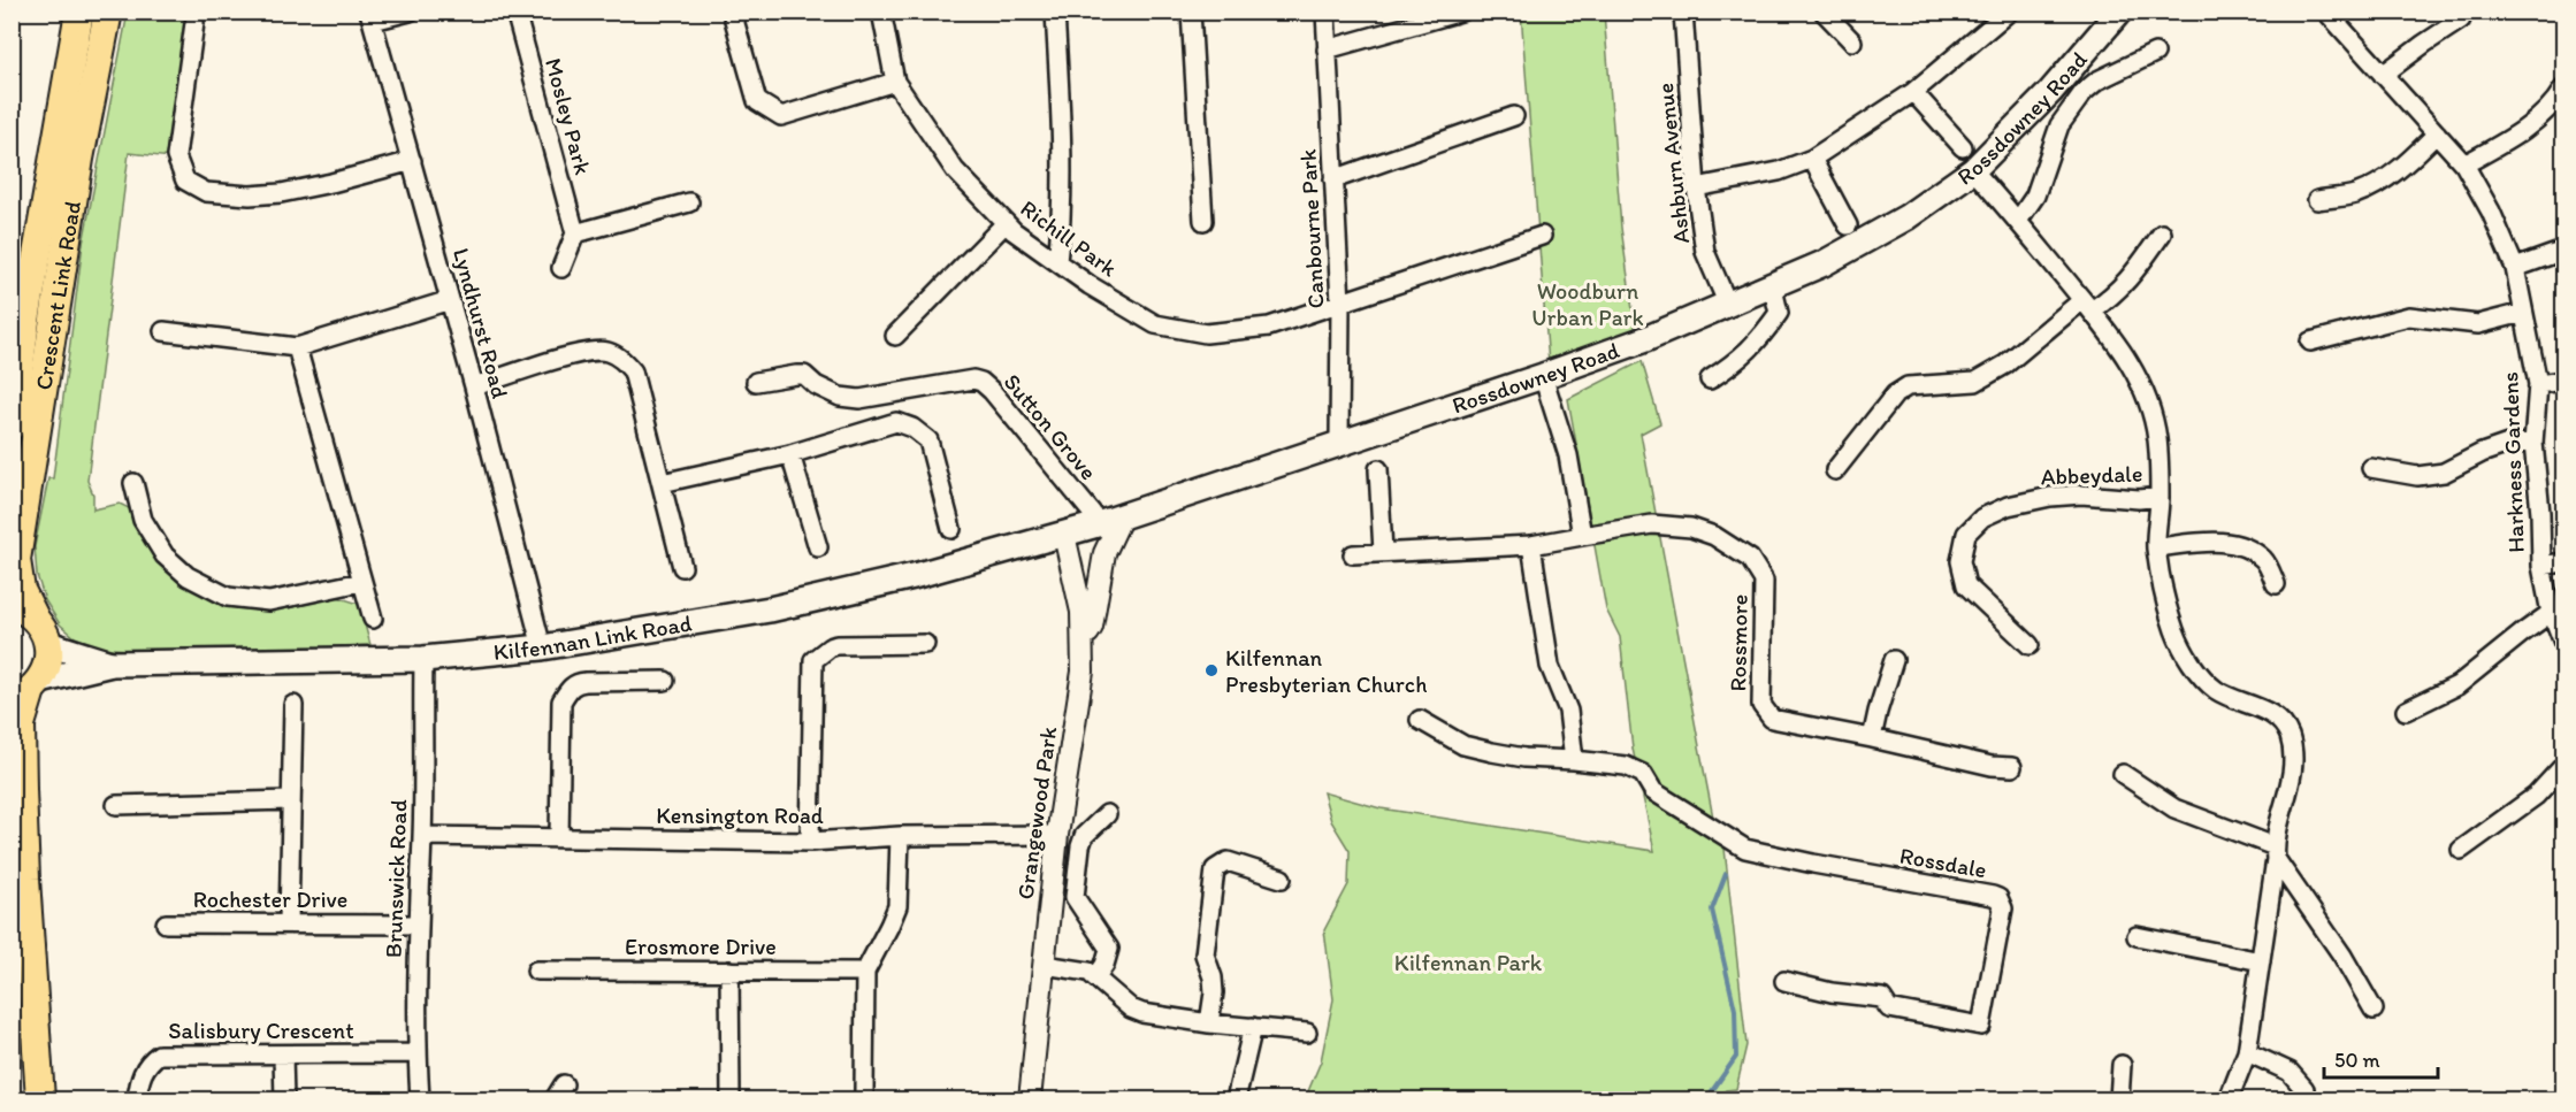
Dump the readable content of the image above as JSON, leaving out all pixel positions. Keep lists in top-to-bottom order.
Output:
{
  "streets": {
    "highway": ["Crescent Link Road"],
    "main road": ["Rossdowney Road", "Kilfennan Link Road"],
    "street": [
      "Mosley Park",
      "Ashburn Avenue",
      "Canbourne Park",
      "Richill Park",
      "Lyndhurst Road",
      "Sutton Grove",
      "Harkness Gardens",
      "Abbeydale",
      "Rossmore",
      "Grangewood Park",
      "Kensington Road",
      "Rossdale",
      "Brunswick Road",
      "Rochester Drive",
      "Erosmore Drive",
      "Salisbury Crescent"
    ]
  },
  "crossings": [
    ["Rossdowney Road", "Ashburn Avenue"],
    ["Rossdowney Road", "Canbourne Park"],
    ["Rossdowney Road", "Sutton Grove"],
    ["Rossdowney Road", "Abbeydale"],
    ["Rossdowney Road", "Kilfennan Link Road"],
    ["Rossdowney Road", "Grangewood Park"],
    ["Canbourne Park", "Richill Park"],
    ["Crescent Link Road", "Kilfennan Link Road"],
    ["Lyndhurst Road", "Kilfennan Link Road"],
    ["Kilfennan Link Road", "Grangewood Park"],
    ["Kilfennan Link Road", "Brunswick Road"],
    ["Grangewood Park", "Kensington Road"],
    ["Kensington Road", "Brunswick Road"],
    ["Brunswick Road", "Rochester Drive"],
    ["Brunswick Road", "Salisbury Crescent"]
  ],
  "parks": ["Woodburn Urban Park", "Kilfennan Park"],
  "places": ["Kilfennan Presbyterian Church"],
  "scale_bar": "50 m"
}
